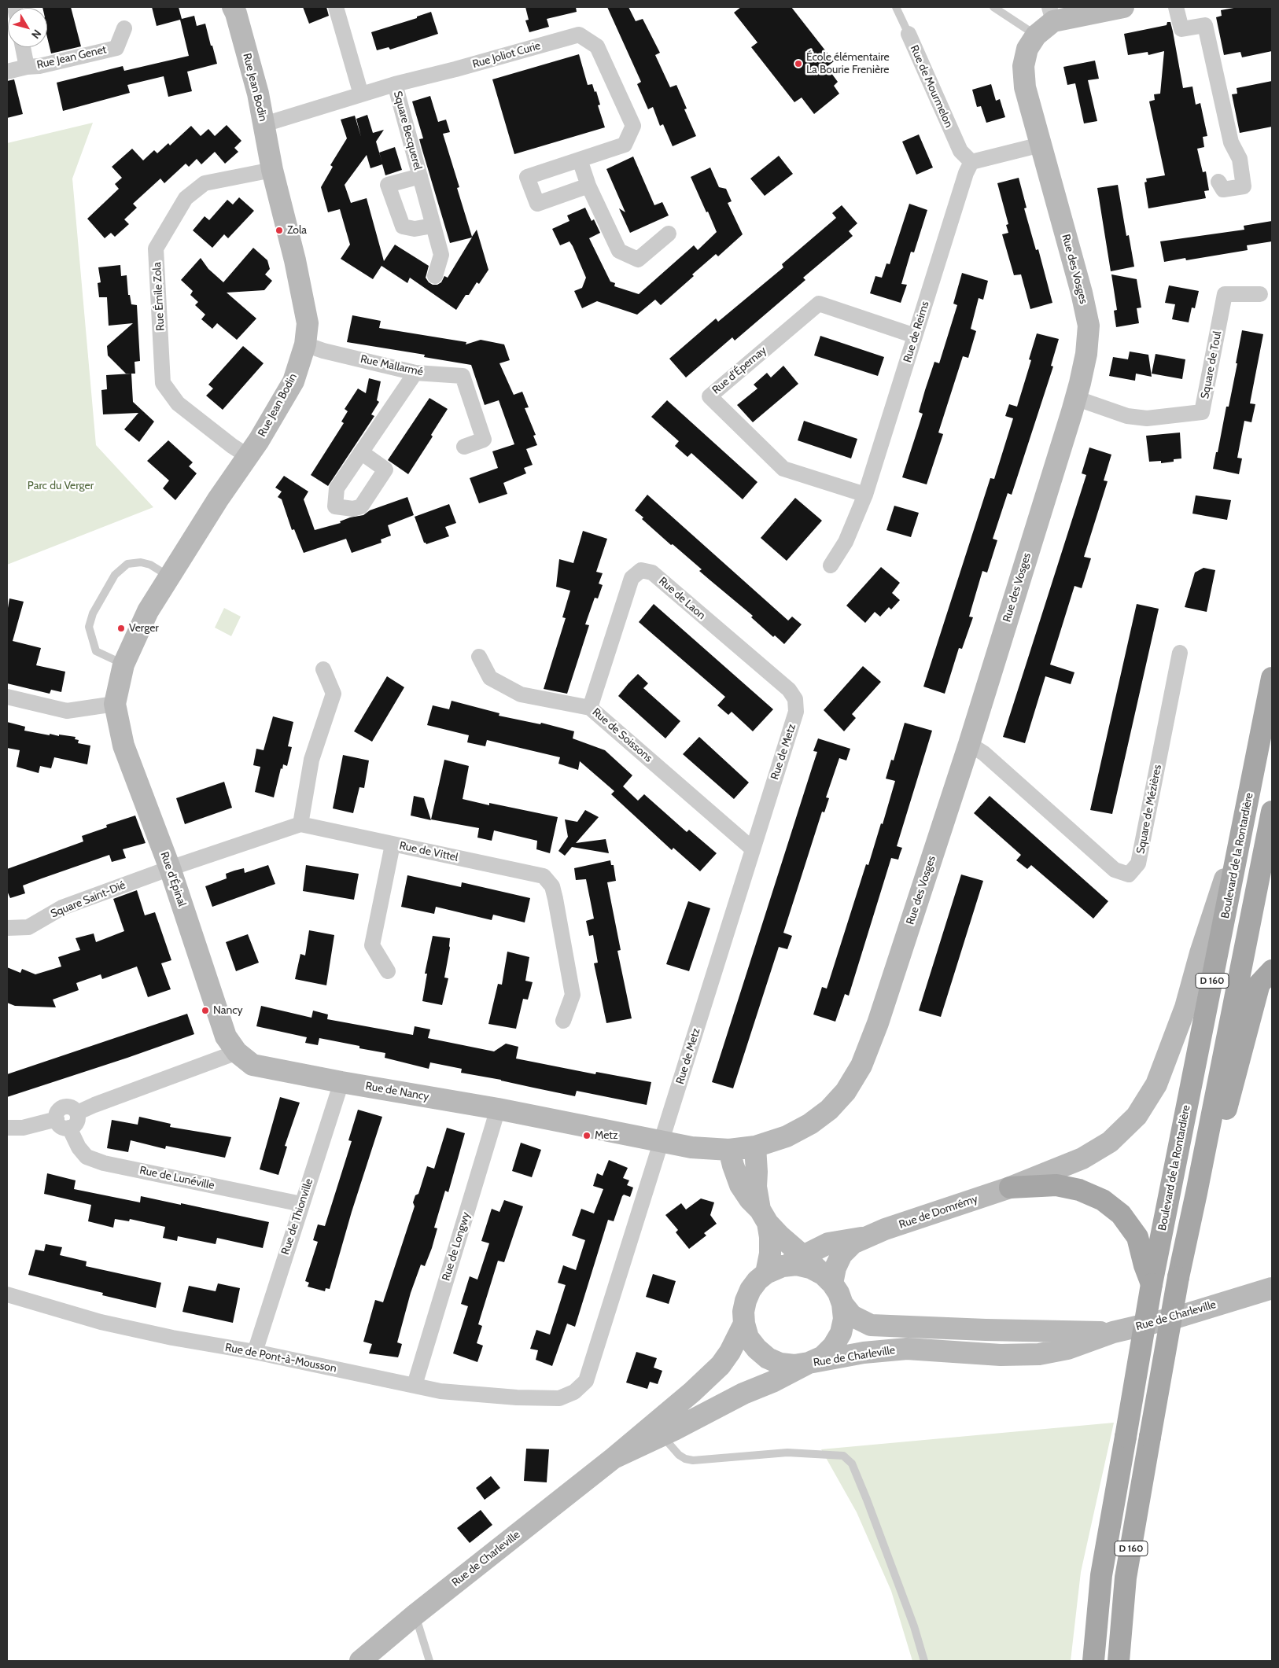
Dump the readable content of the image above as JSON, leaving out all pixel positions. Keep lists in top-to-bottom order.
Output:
{
  "streets": {
    "main road": ["Boulevard de la Rontardière", "D 160"],
    "street": [
      "Rue Joliot Curie",
      "Rue Jean Genet",
      "Rue de Mourmelon",
      "Rue Jean Bodin",
      "Square Becquerel",
      "Rue des Vosges",
      "Rue Émile Zola",
      "Rue de Reims",
      "Square de Toul",
      "Rue Mallarmé",
      "Rue d’Épernay",
      "Rue de Laon",
      "Rue de Soissons",
      "Rue de Metz",
      "Square de Mézières",
      "Rue de Vittel",
      "Rue d’Épinal",
      "Square Saint-Dié",
      "Rue de Nancy",
      "Rue de Lunéville",
      "Rue de Domrémy",
      "Rue de Thionville",
      "Rue de Longwy",
      "Rue de Charleville",
      "Rue de Pont-à-Mousson"
    ]
  },
  "crossings": [
    ["Rue Joliot Curie", "Rue Jean Bodin"],
    ["Rue Joliot Curie", "Square Becquerel"],
    ["Rue de Mourmelon", "Rue de Reims"],
    ["Rue Jean Bodin", "Rue Émile Zola"],
    ["Rue Jean Bodin", "Rue Mallarmé"],
    ["Rue Jean Bodin", "Rue d’Épinal"],
    ["Rue des Vosges", "Square de Toul"],
    ["Rue des Vosges", "Square de Mézières"],
    ["Rue des Vosges", "Rue de Nancy"],
    ["Rue de Reims", "Rue d’Épernay"],
    ["Rue de Laon", "Rue de Soissons"],
    ["Rue de Laon", "Rue de Metz"],
    ["Rue de Soissons", "Rue de Metz"],
    ["Rue de Metz", "Rue de Nancy"],
    ["Rue de Metz", "Rue de Pont-à-Mousson"],
    ["Boulevard de la Rontardière", "Rue de Domrémy"],
    ["Rue d’Épinal", "Square Saint-Dié"],
    ["Rue d’Épinal", "Rue de Nancy"],
    ["Rue de Nancy", "Rue de Thionville"],
    ["Rue de Nancy", "Rue de Longwy"],
    ["Rue de Lunéville", "Rue de Thionville"],
    ["Rue de Domrémy", "Rue de Charleville"],
    ["Rue de Thionville", "Rue de Pont-à-Mousson"],
    ["Rue de Longwy", "Rue de Pont-à-Mousson"]
  ],
  "parks": ["Parc du Verger"],
  "places": [
    "École élémentaire La Bourie Frenière",
    "Zola",
    "Verger",
    "Nancy",
    "Metz"
  ],
  "north": "bottom right"
}
